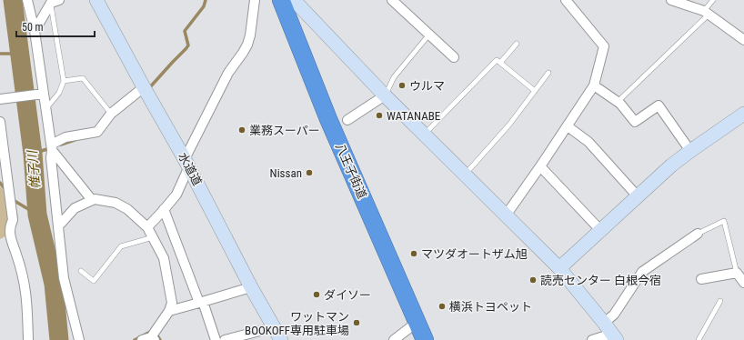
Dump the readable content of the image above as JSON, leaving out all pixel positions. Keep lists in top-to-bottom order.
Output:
{
  "streets": {
    "highway": ["八王子街道"],
    "street": ["水道道"]
  },
  "water": ["帷子川"],
  "places": [
    "ウルマ",
    "WATANABE",
    "業務スーパー",
    "Nissan",
    "マツダオートザム旭",
    "読売センター 白根今宿",
    "ダイソー",
    "横浜トヨペット",
    "ワットマン BOOKOFF専用駐車場"
  ],
  "scale_bar": "50 m"
}
